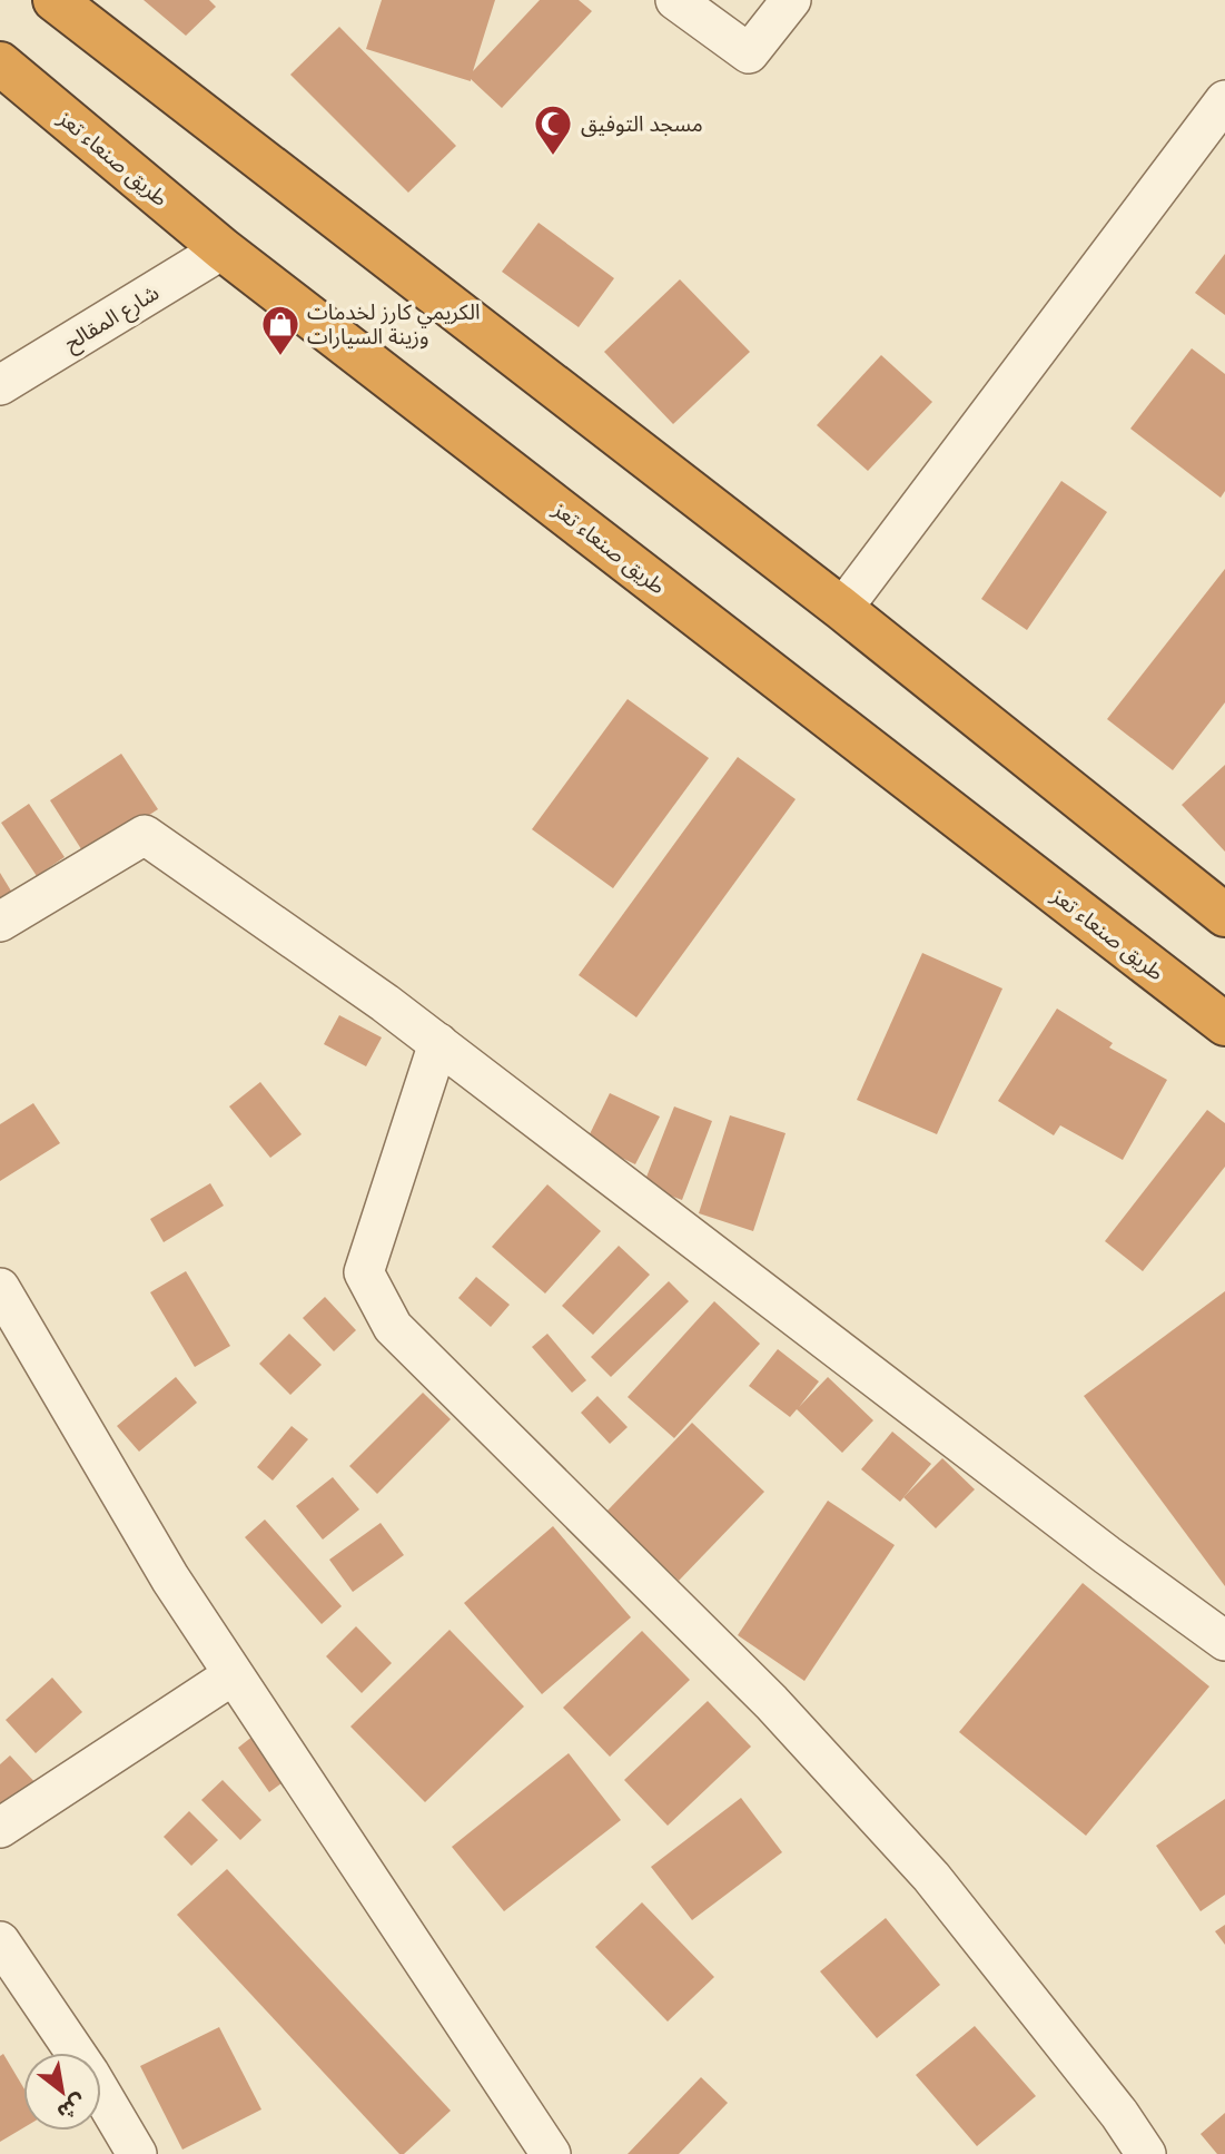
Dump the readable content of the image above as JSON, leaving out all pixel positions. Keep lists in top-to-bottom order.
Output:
{
  "streets": {
    "highway": ["طريق صنعاء تعز"],
    "street": ["شارع المقالح"]
  },
  "crossings": [
    ["طريق صنعاء تعز", "شارع المقالح"]
  ],
  "places": {
    "mosque": ["مسجد التوفيق"],
    "shop": ["الكريمي كارز لخدمات وزينة السيارات"]
  },
  "north": "bottom right"
}
